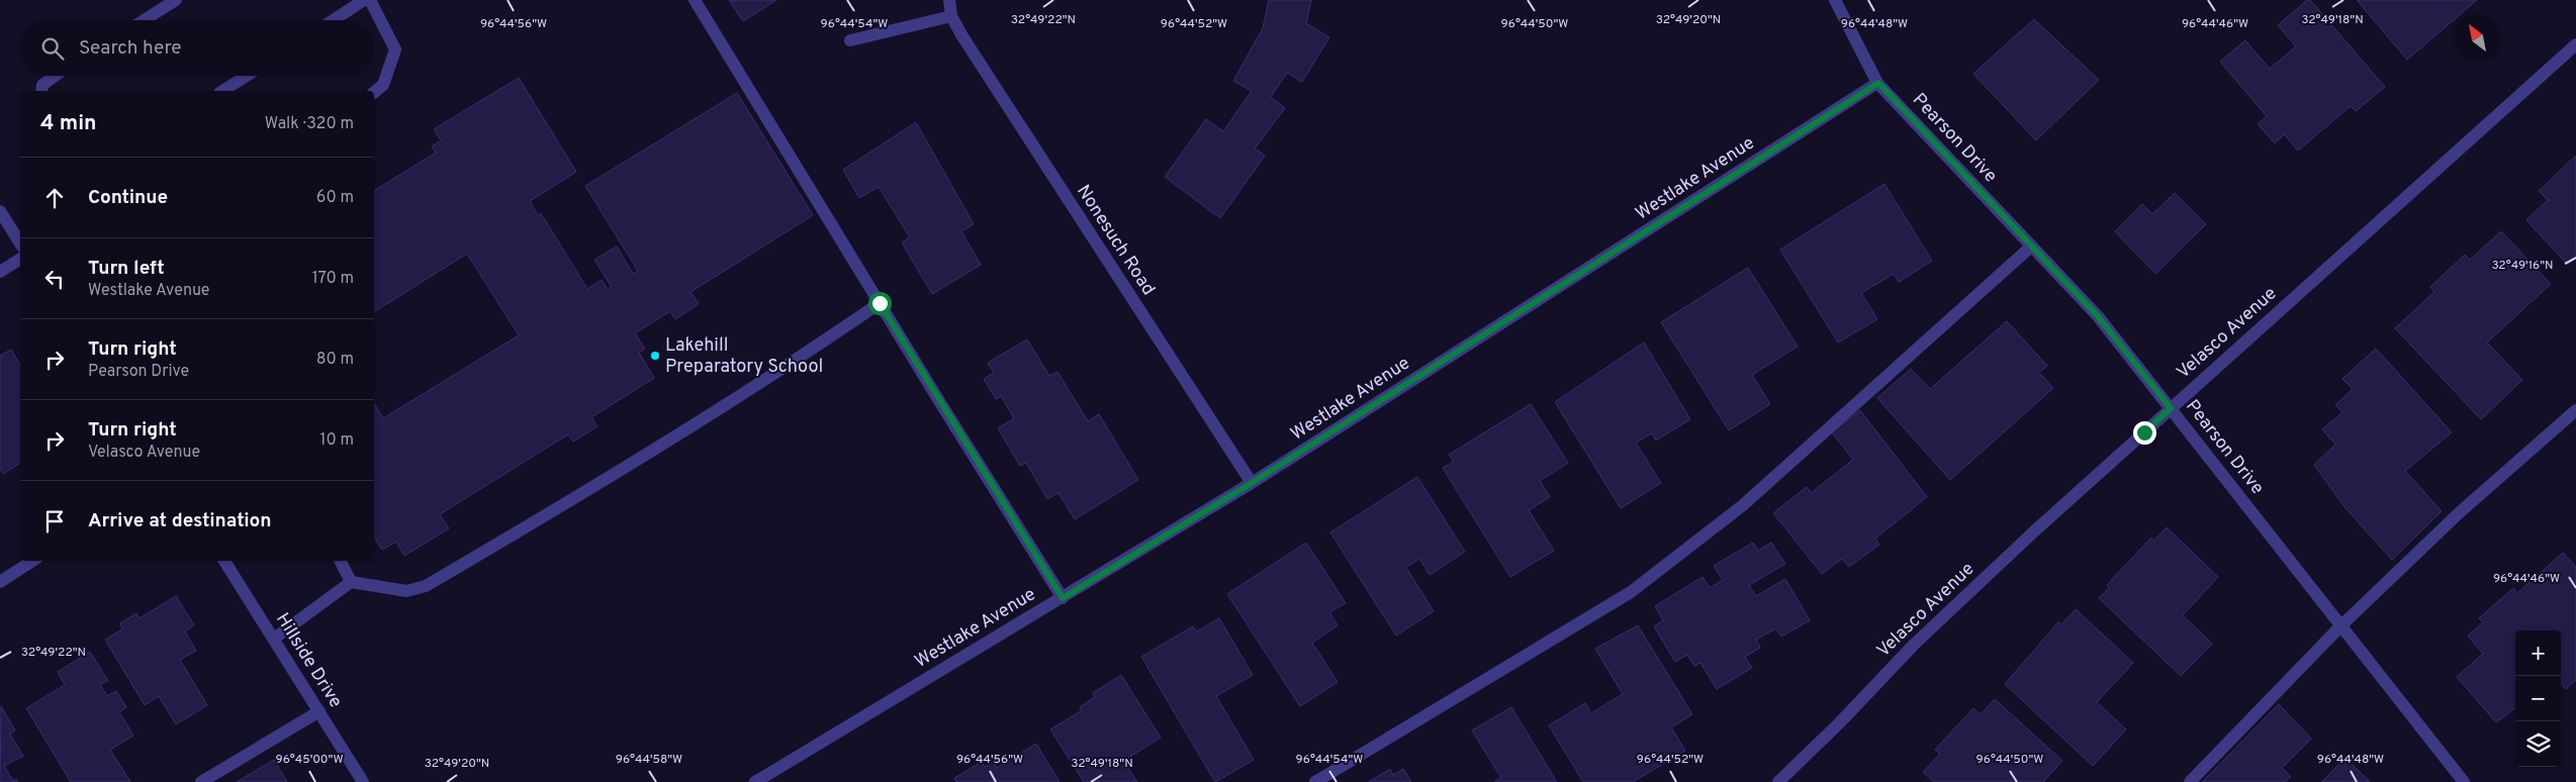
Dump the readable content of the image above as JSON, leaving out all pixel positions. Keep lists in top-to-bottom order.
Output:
{
  "streets": {
    "street": [
      "Pearson Drive",
      "Westlake Avenue",
      "Nonesuch Road",
      "Velasco Avenue",
      "Hillside Drive"
    ]
  },
  "crossings": [
    ["Pearson Drive", "Westlake Avenue"],
    ["Pearson Drive", "Velasco Avenue"],
    ["Westlake Avenue", "Nonesuch Road"]
  ],
  "places": ["Lakehill Preparatory School"],
  "north": "top left",
  "page": {
    "search": "Search here",
    "heading": ["4 min", "Walk · 320 m"],
    "list": [
      ["Continue", "60 m"],
      ["Turn left", "Westlake Avenue", "170 m"],
      ["Turn right", "Pearson Drive", "80 m"],
      ["Turn right", "Velasco Avenue", "10 m"],
      "Arrive at destination"
    ],
    "map_buttons": ["+", "−"]
  },
  "coordinates": [
    "32°49'20\"N",
    "32°49'18\"N",
    "32°49'22\"N",
    "96°44'54\"W",
    "96°44'52\"W",
    "96°44'50\"W",
    "96°44'48\"W",
    "96°44'56\"W",
    "96°44'46\"W",
    "32°49'16\"N",
    "96°45'00\"W",
    "96°44'58\"W"
  ]
}
